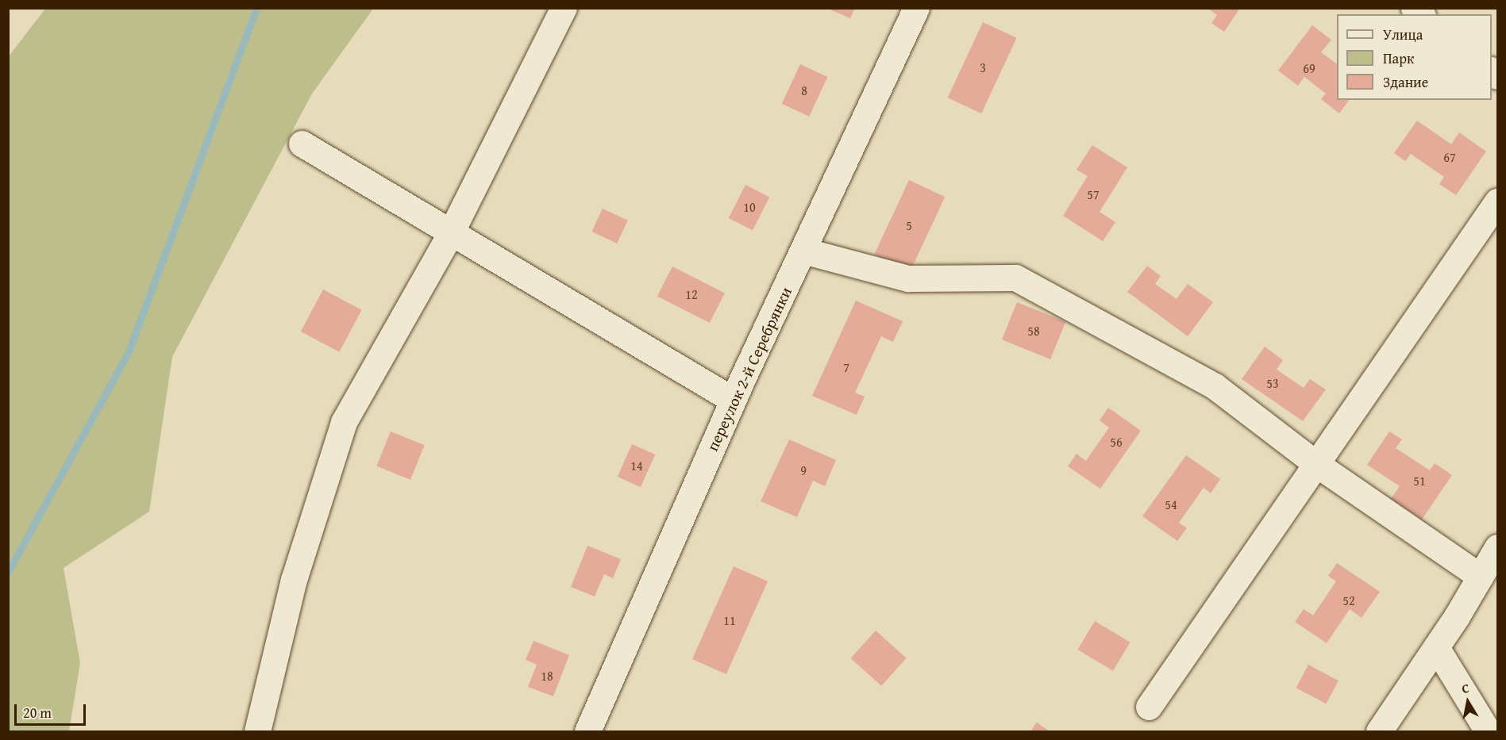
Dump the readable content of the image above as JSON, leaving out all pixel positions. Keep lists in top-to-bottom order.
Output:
{
  "streets": {
    "street": ["переулок 2-й Серебрянки"]
  },
  "house_numbers": [
    "3",
    "69",
    "8",
    "67",
    "57",
    "10",
    "5",
    "12",
    "58",
    "7",
    "53",
    "56",
    "14",
    "9",
    "51",
    "54",
    "52",
    "11",
    "18"
  ],
  "legend": ["Улица", "Парк", "Здание"],
  "scale_bar": "20 m",
  "north": "top"
}
